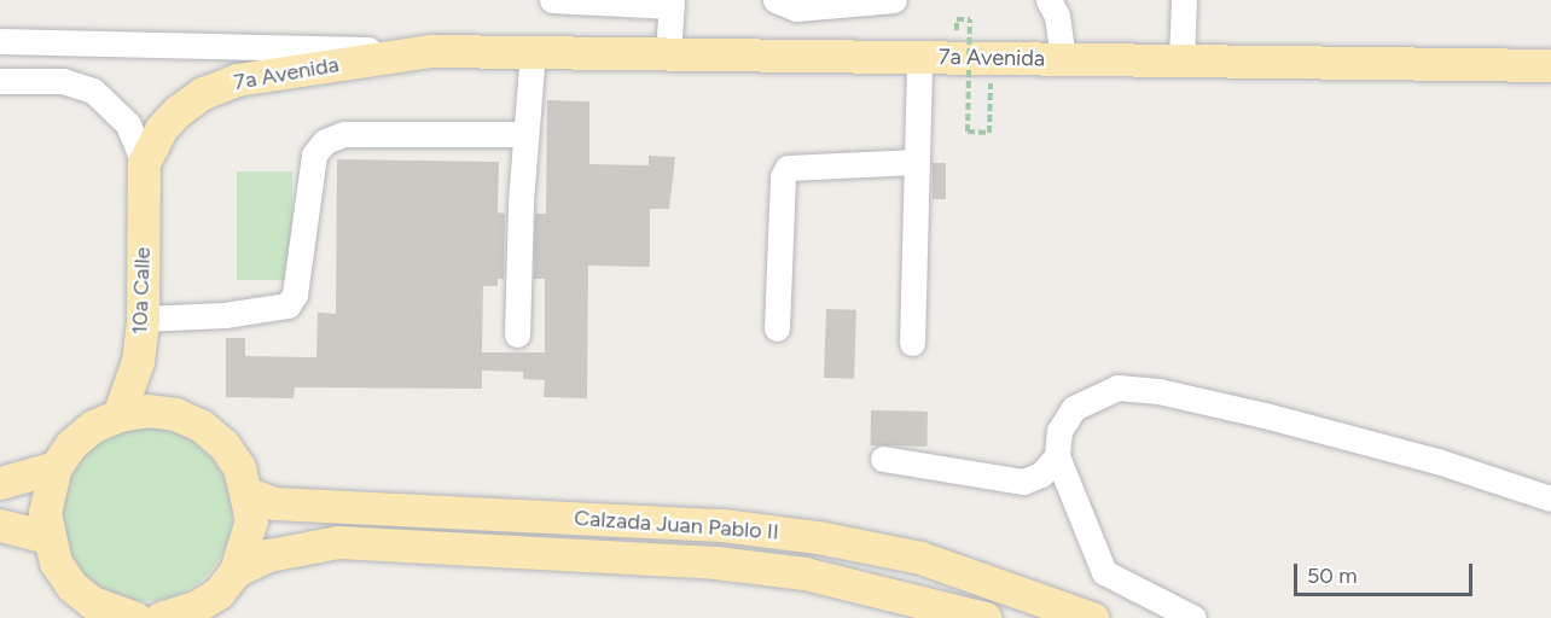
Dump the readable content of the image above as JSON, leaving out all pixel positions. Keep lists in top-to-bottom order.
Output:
{
  "streets": {
    "main road": ["7a Avenida", "10a Calle", "Calzada Juan Pablo II"]
  },
  "crossings": [
    ["7a Avenida", "10a Calle"]
  ],
  "scale_bar": "50 m"
}
